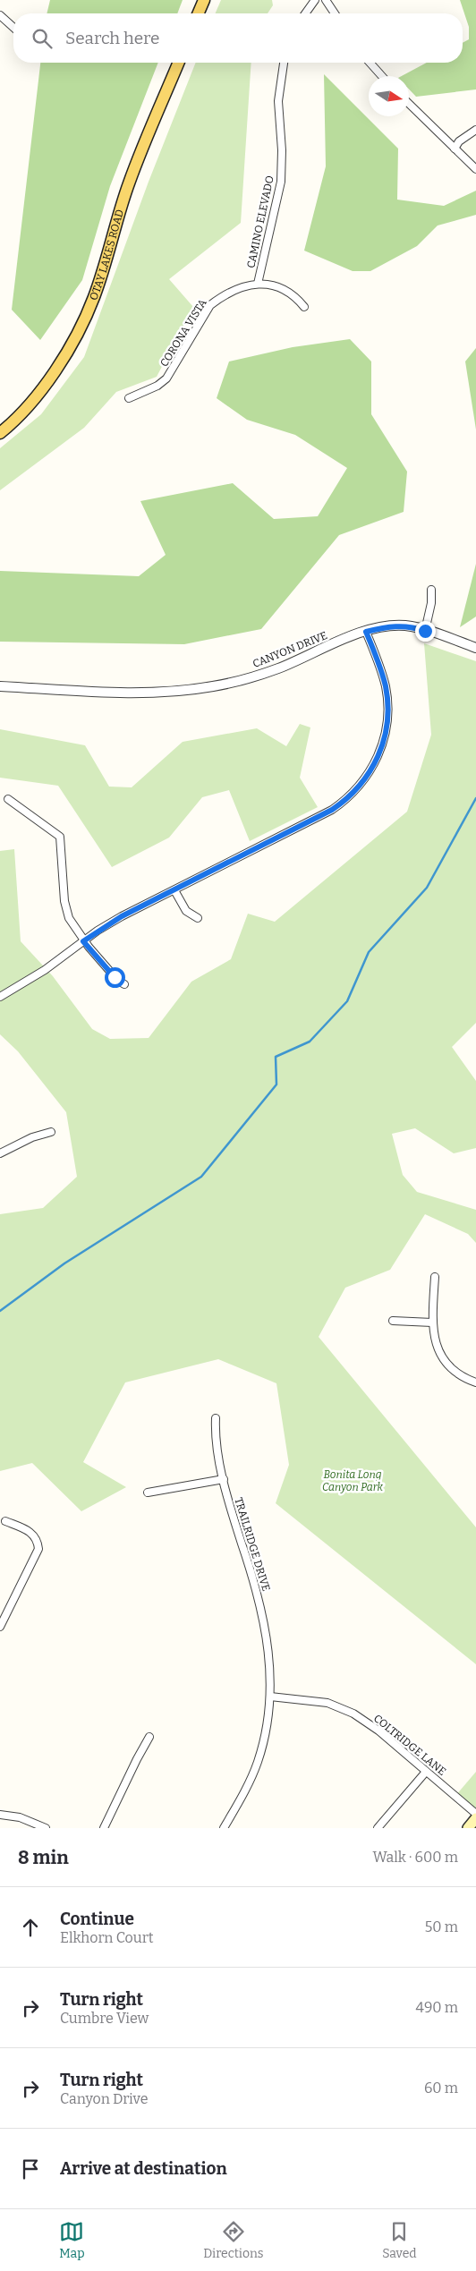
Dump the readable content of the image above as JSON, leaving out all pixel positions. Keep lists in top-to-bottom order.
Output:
{
  "streets": {
    "main road": ["OTAY LAKES ROAD"],
    "street": [
      "CAMINO ELEVADO",
      "CORONA VISTA",
      "CANYON DRIVE",
      "TRAILRIDGE DRIVE",
      "COLTRIDGE LANE"
    ]
  },
  "crossings": [
    ["CAMINO ELEVADO", "CORONA VISTA"],
    ["TRAILRIDGE DRIVE", "COLTRIDGE LANE"]
  ],
  "parks": ["Bonita Long Canyon Park"],
  "north": "right",
  "page": {
    "search": "Search here",
    "heading": ["8 min", "Walk · 600 m"],
    "list": [
      ["Continue", "Elkhorn Court", "50 m"],
      ["Turn right", "Cumbre View", "490 m"],
      ["Turn right", "Canyon Drive", "60 m"],
      "Arrive at destination"
    ],
    "nav": ["Map", "Directions", "Saved"]
  }
}
